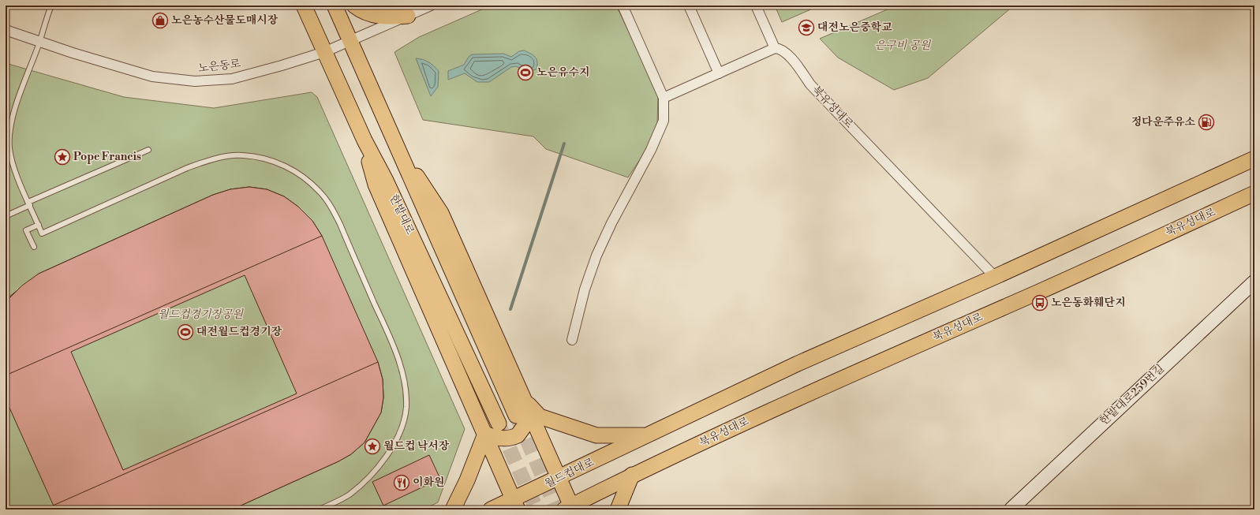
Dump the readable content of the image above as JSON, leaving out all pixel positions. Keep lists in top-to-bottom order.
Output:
{
  "streets": {
    "main road": ["북유성대로", "한밭대로", "월드컵대로"],
    "street": ["노은동로", "한밭대로259번길"]
  },
  "crossings": [
    ["노은동로", "한밭대로"]
  ],
  "parks": ["은구비 공원", "월드컵경기장공원"],
  "places": {
    "shop": ["노은농수산물도매시장"],
    "school or university": ["대전노은중학교"],
    "sports": ["노은유수지", "대전월드컵경기장"],
    "fuel station": ["정다운주유소"],
    "place": ["Pope Francis", "월드컵 낙서장"],
    "bus stop": ["노은동화훼단지"],
    "restaurant": ["이화원"]
  }
}
